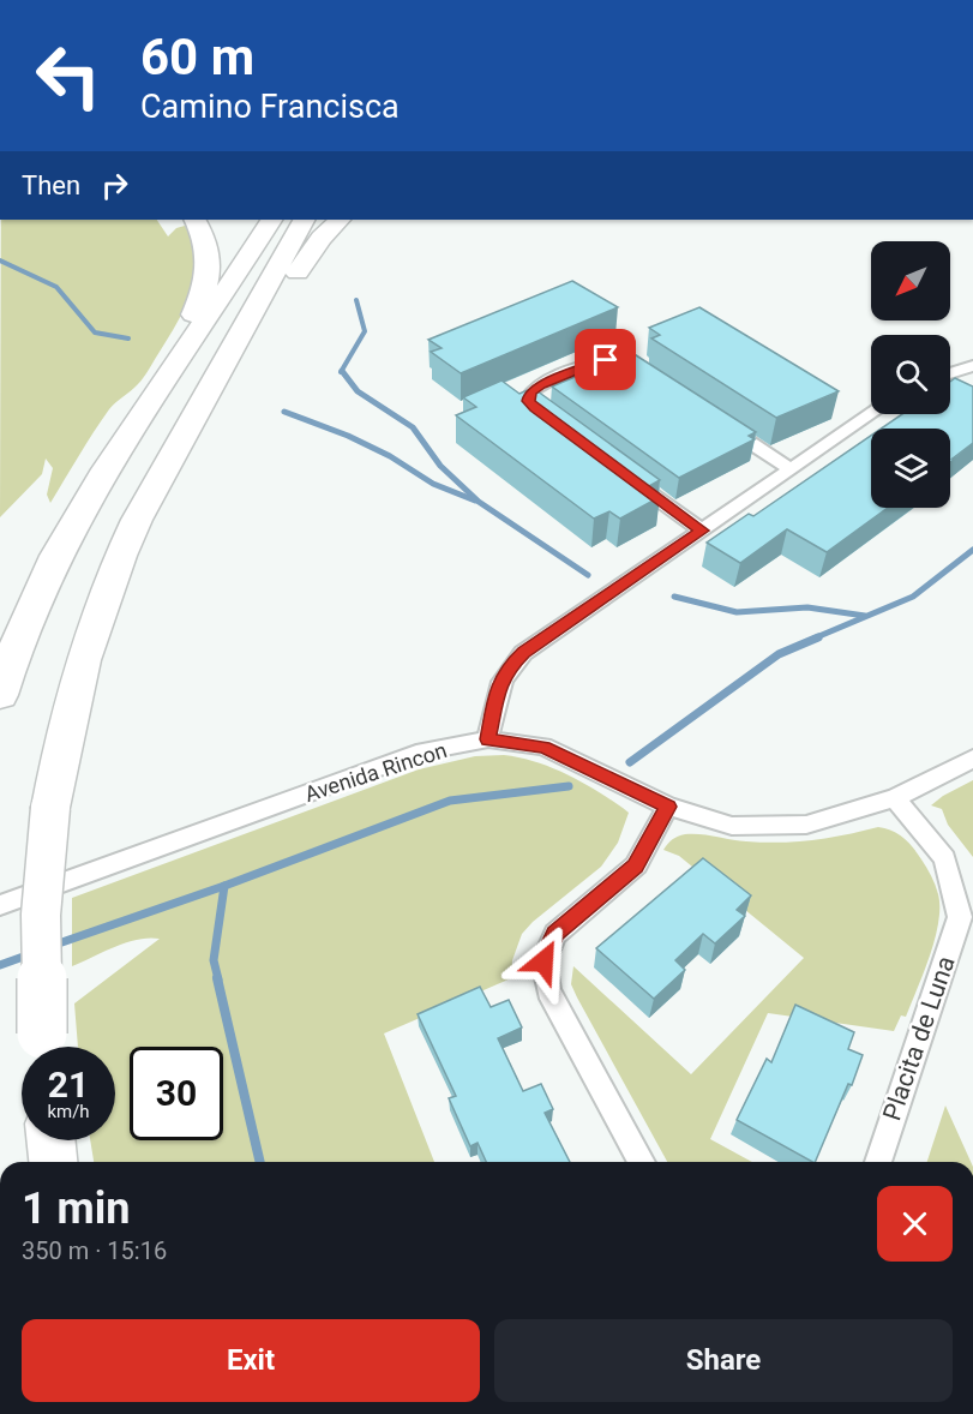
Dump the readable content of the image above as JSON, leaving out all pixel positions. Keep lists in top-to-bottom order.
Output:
{
  "streets": {
    "street": ["Avenida Rincon", "Placita de Luna"]
  },
  "crossings": [
    ["Avenida Rincon", "Placita de Luna"]
  ],
  "north": "bottom left",
  "page": {
    "turn": ["60 m", "Camino Francisca"],
    "then": "Then",
    "speed": "21 km/h",
    "limit": "30",
    "heading": ["1 min", "350 m · 15:16"],
    "buttons": ["Exit", "Share"]
  }
}
